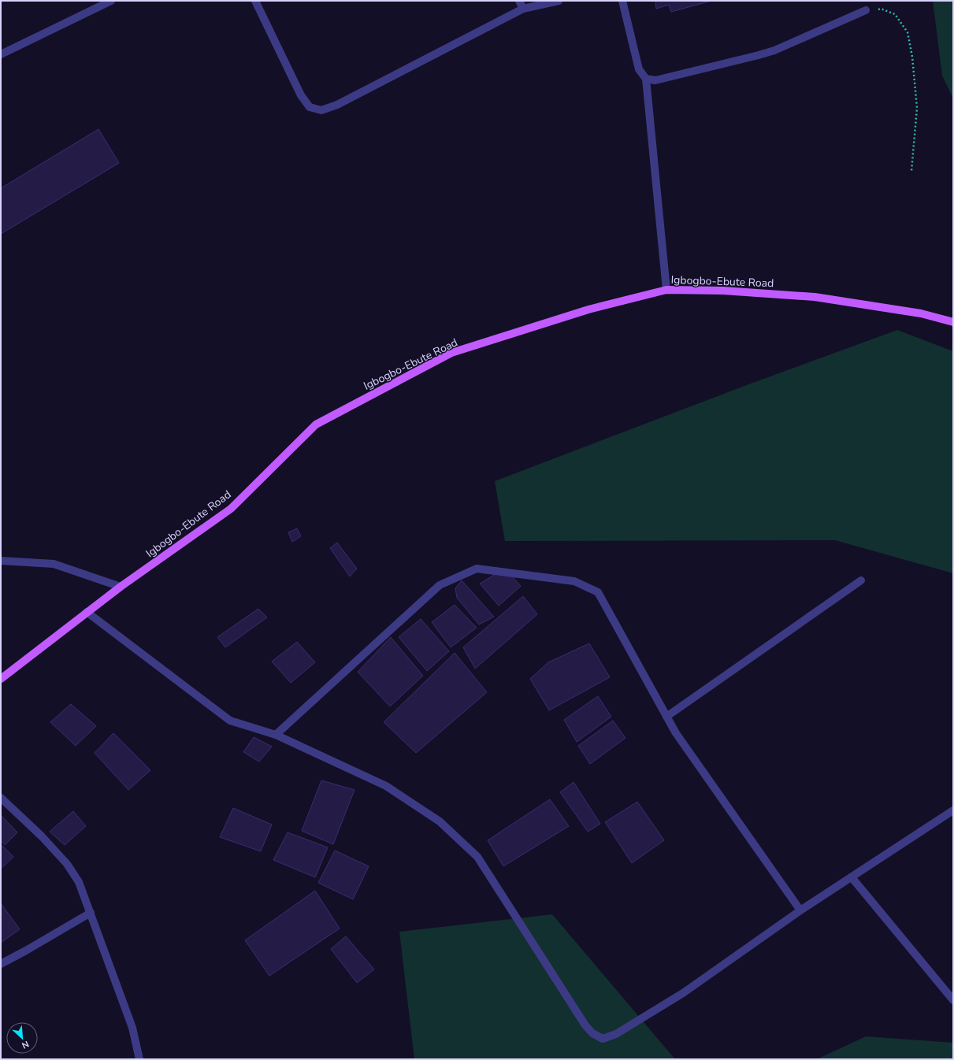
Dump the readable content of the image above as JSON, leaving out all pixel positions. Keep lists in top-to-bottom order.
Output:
{
  "streets": {
    "main road": ["Igbogbo-Ebute Road"]
  },
  "north": "bottom right"
}
